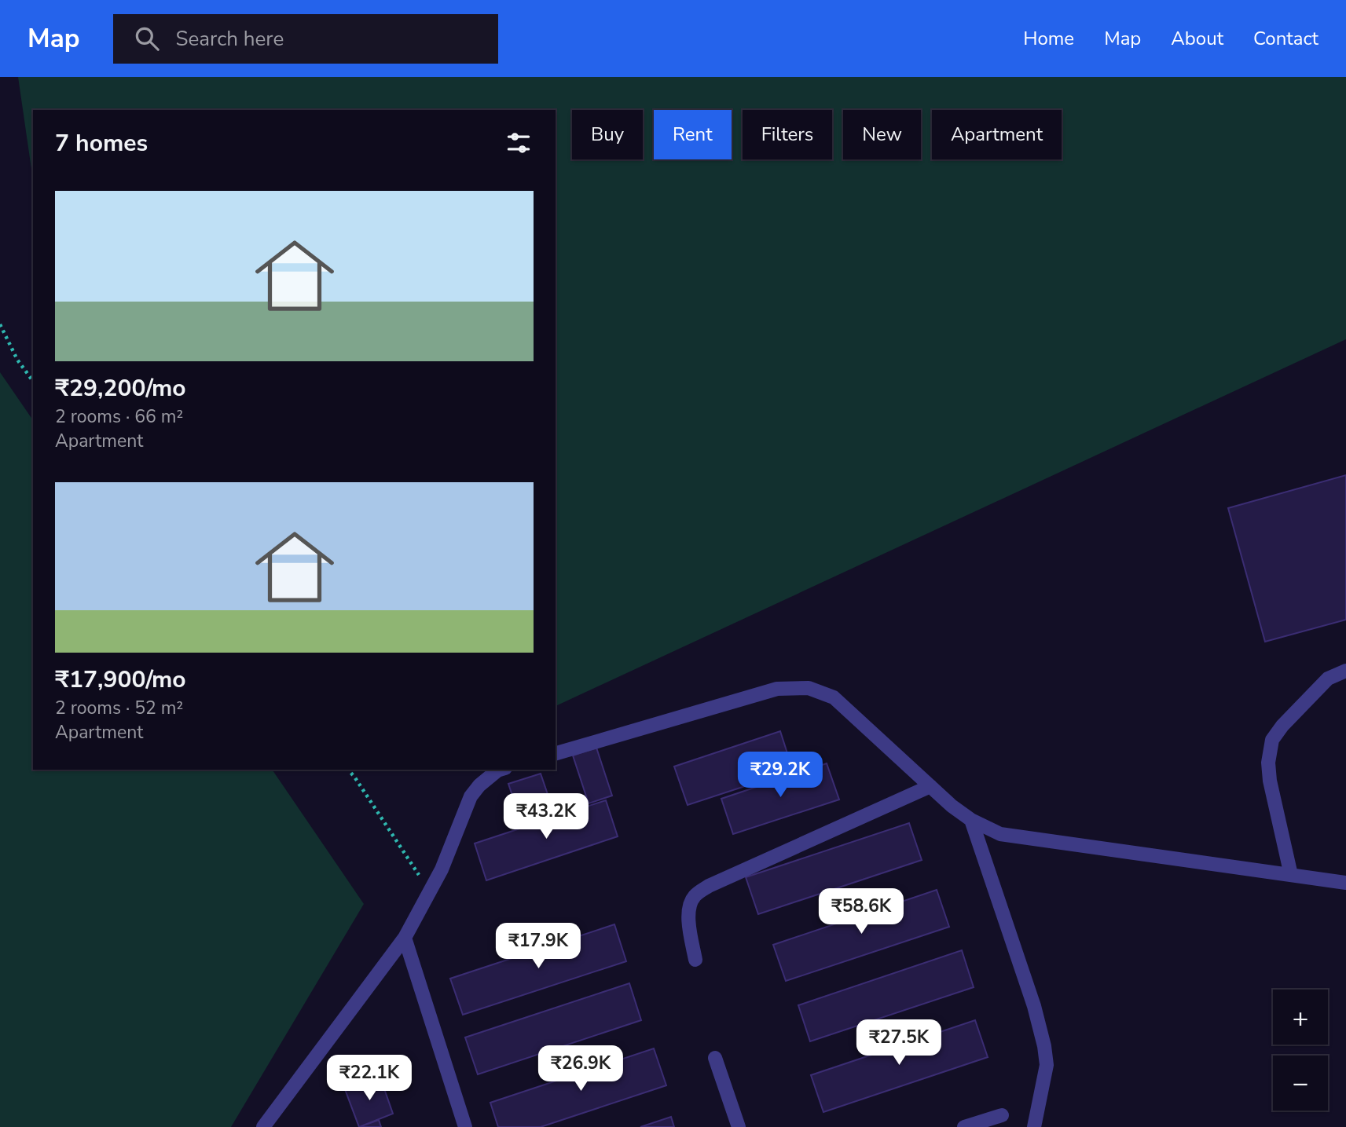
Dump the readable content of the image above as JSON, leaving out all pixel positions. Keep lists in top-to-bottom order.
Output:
{
  "page": {
    "header": "Map",
    "search": "Search here",
    "nav": [
      "Home",
      "Map",
      "About",
      "Contact"
    ],
    "chip": [
      "Buy",
      "Rent",
      "Filters",
      "New",
      "Apartment"
    ],
    "heading": "7 homes",
    "list": [
      {
        "name": "₹29,200/mo",
        "note": "2 rooms · 66 m² · Apartment"
      },
      {
        "name": "₹17,900/mo",
        "note": "2 rooms · 52 m² · Apartment"
      }
    ],
    "price": [
      "₹29.2K",
      "₹43.2K",
      "₹58.6K",
      "₹17.9K",
      "₹27.5K",
      "₹26.9K",
      "₹22.1K"
    ],
    "map_buttons": ["+", "−"]
  }
}
